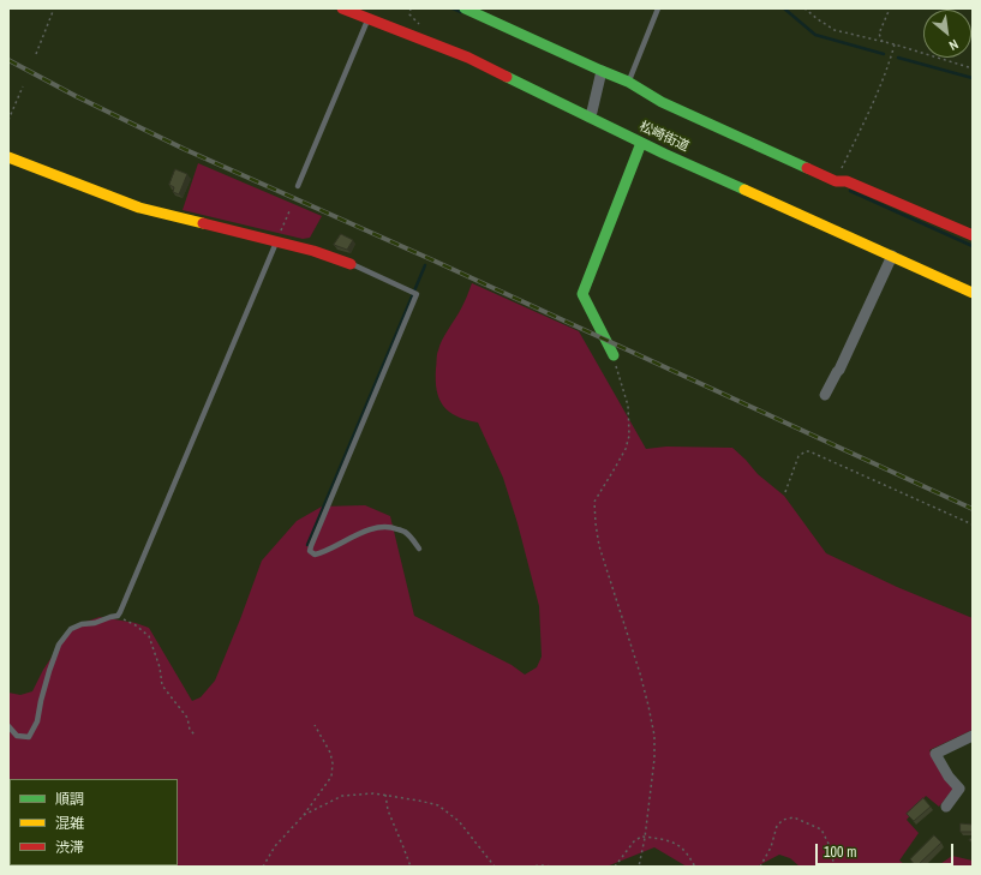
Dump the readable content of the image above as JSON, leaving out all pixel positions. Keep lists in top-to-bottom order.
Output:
{
  "streets": {
    "street": ["松崎街道"]
  },
  "legend": ["順調", "混雑", "渋滞"],
  "scale_bar": "100 m",
  "north": "bottom right"
}
